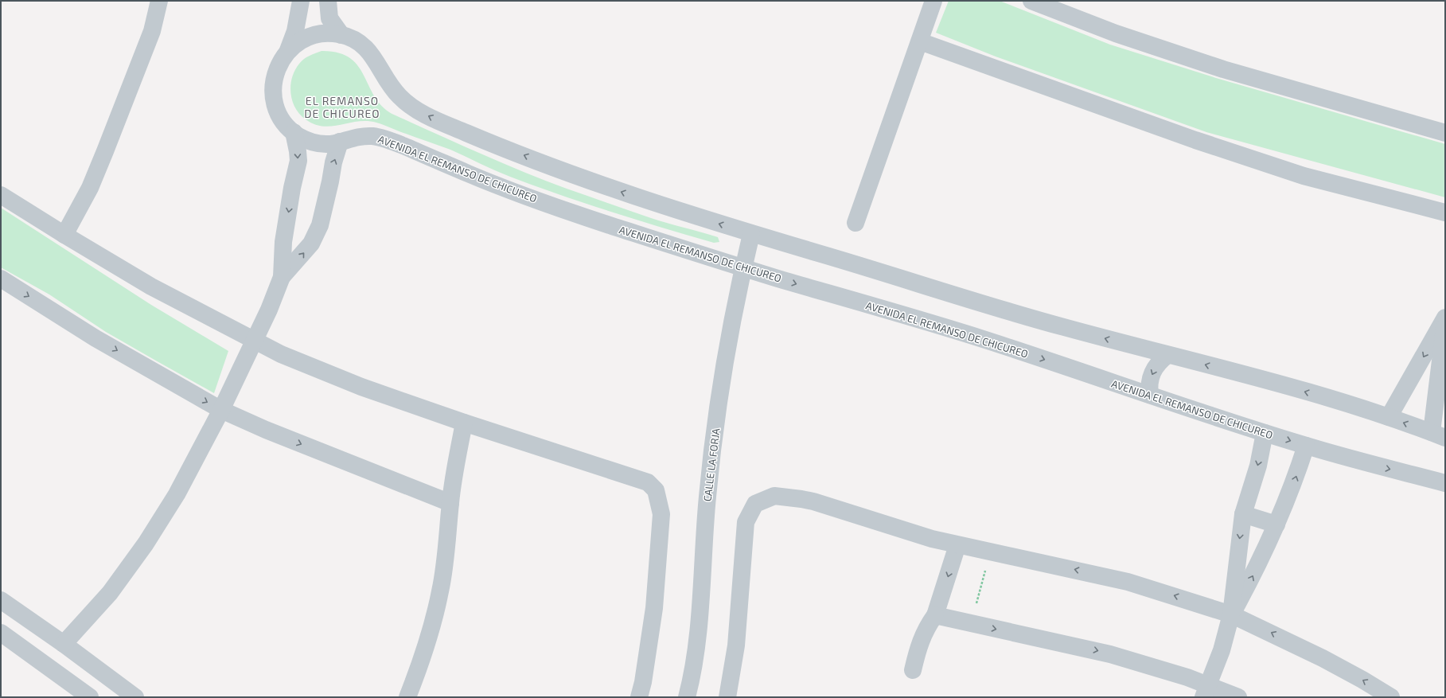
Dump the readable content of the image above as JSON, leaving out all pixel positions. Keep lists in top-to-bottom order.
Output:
{
  "streets": {
    "street": ["AVENIDA EL REMANSO DE CHICUREO", "CALLE LA FORJA"]
  },
  "crossings": [
    ["AVENIDA EL REMANSO DE CHICUREO", "CALLE LA FORJA"]
  ],
  "districts": ["EL REMANSO DE CHICUREO"]
}
